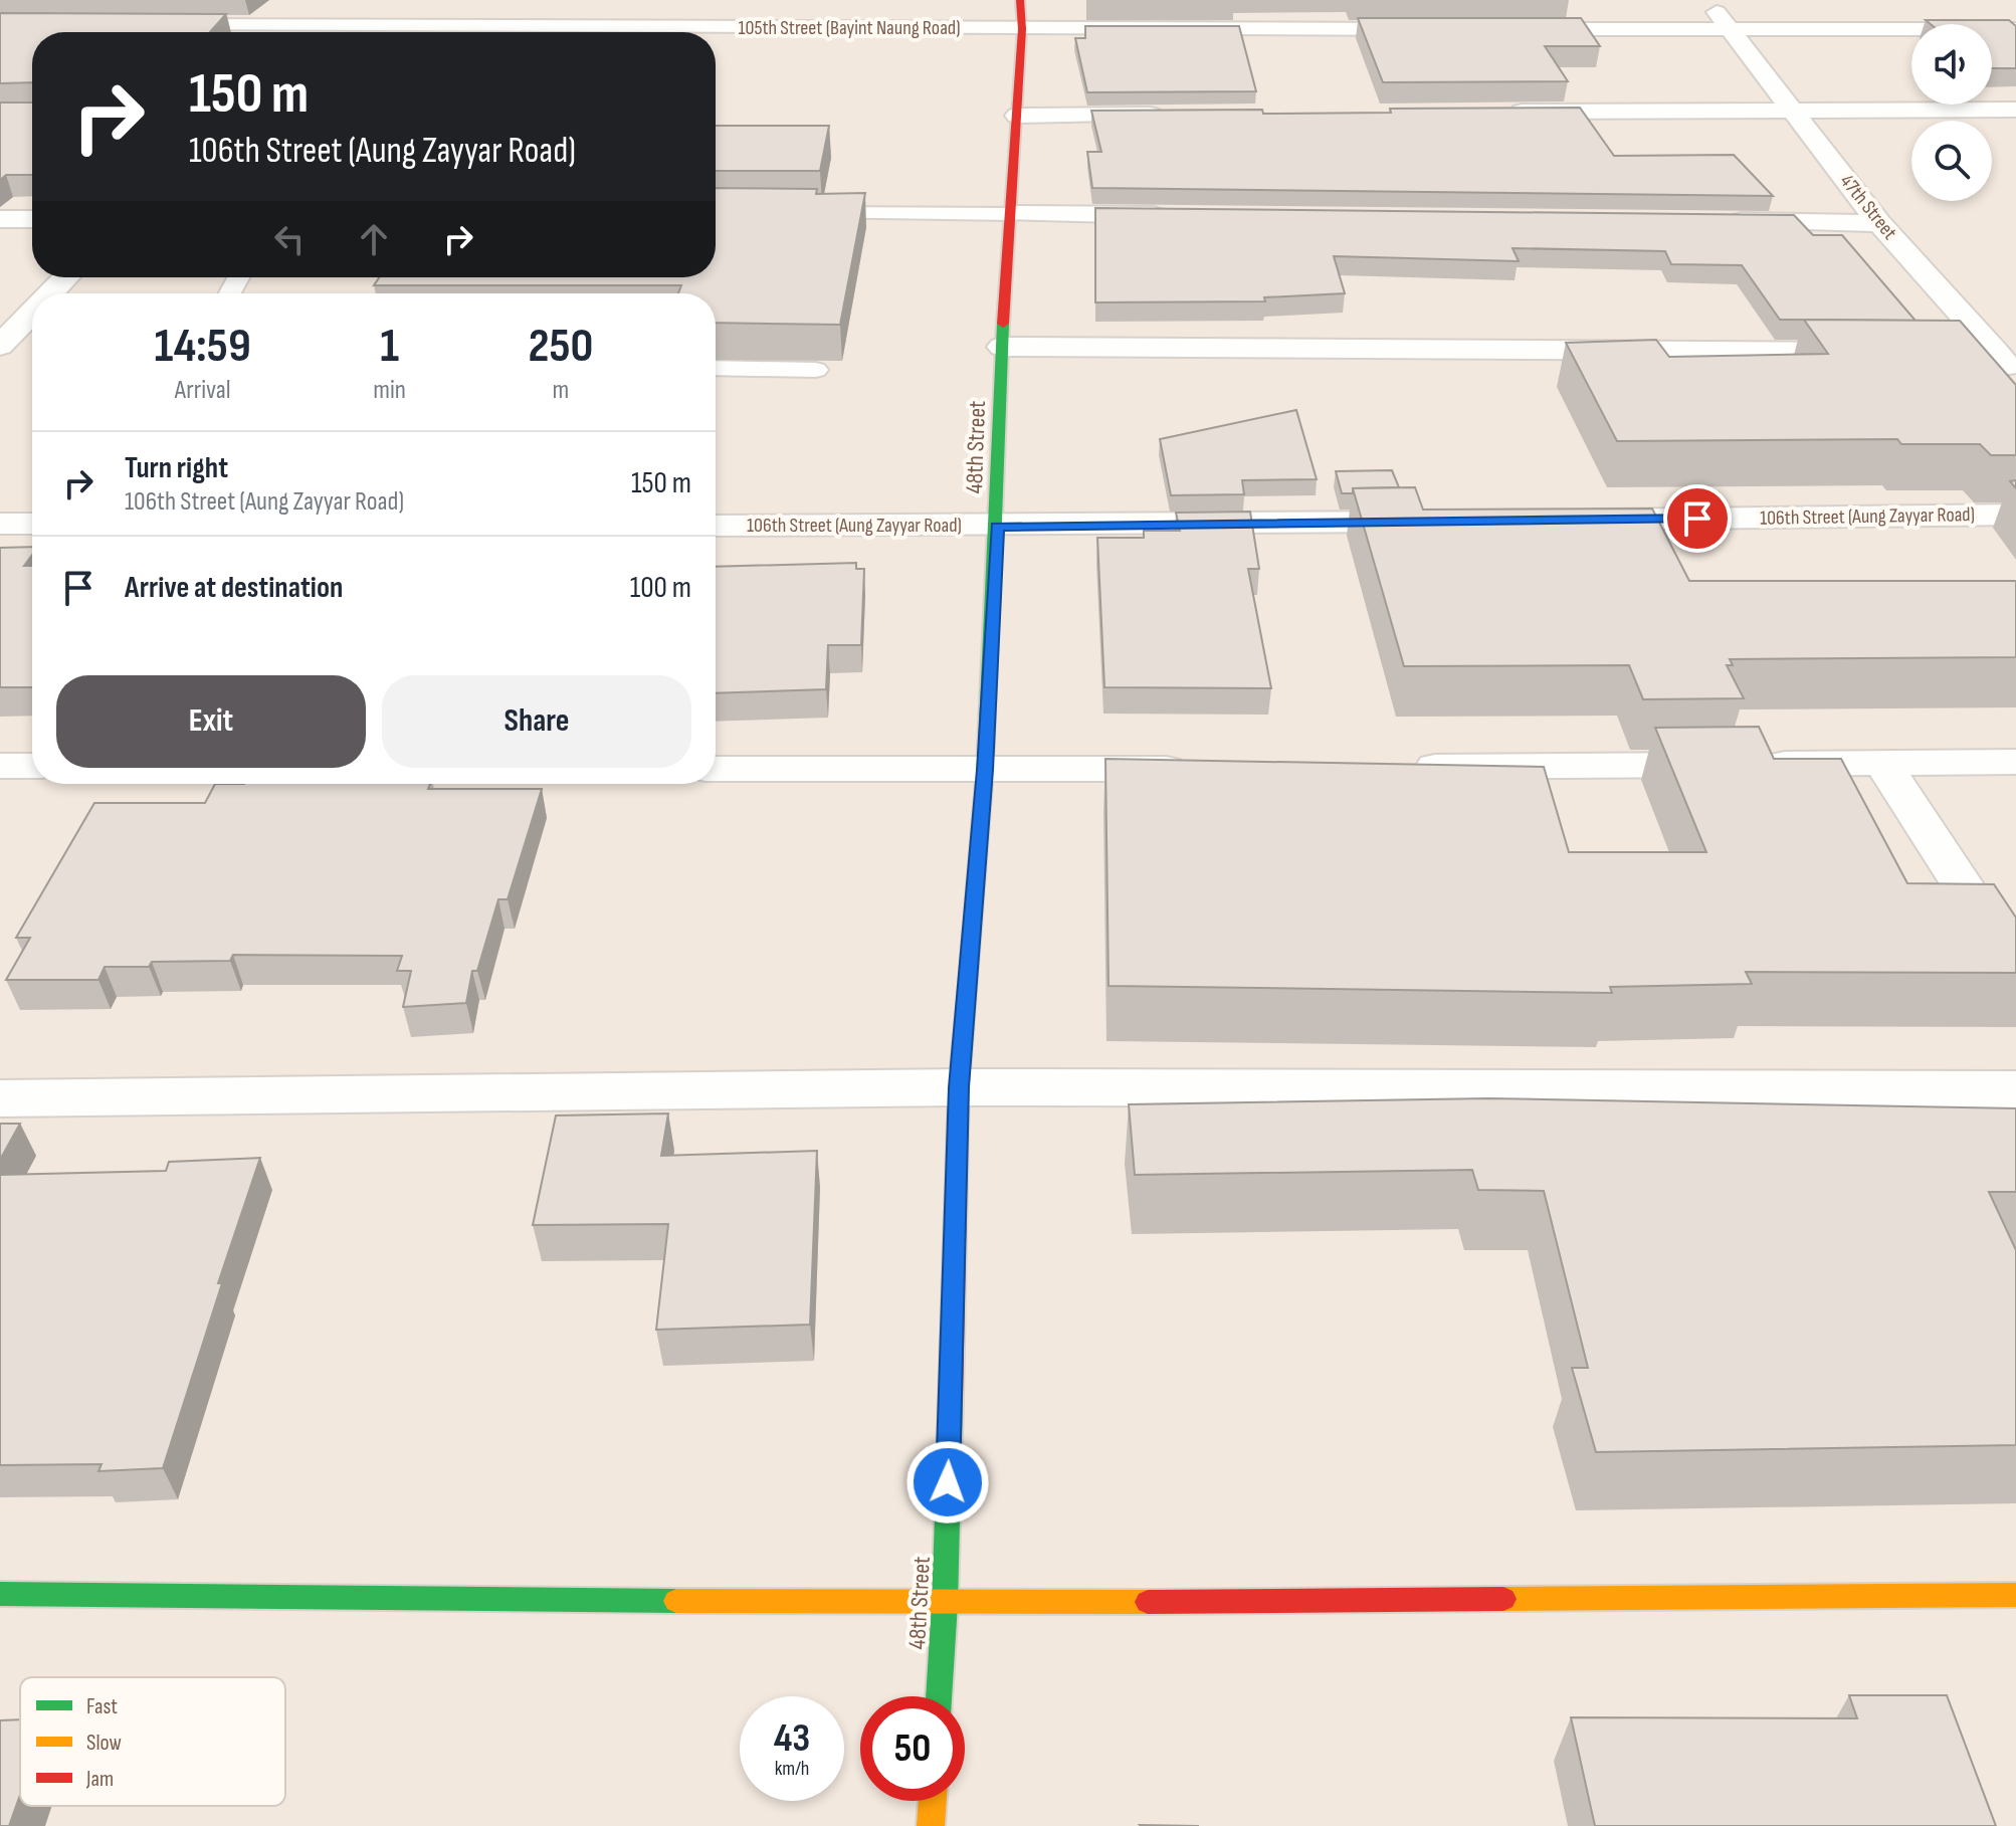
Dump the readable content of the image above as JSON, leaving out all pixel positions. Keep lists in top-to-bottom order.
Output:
{
  "streets": {
    "main road": ["48th Street"],
    "street": ["105th Street (Bayint Naung Road)", "47th Street", "106th Street (Aung Zayyar Road)"]
  },
  "crossings": [
    ["105th Street (Bayint Naung Road)", "48th Street"],
    ["48th Street", "106th Street (Aung Zayyar Road)"]
  ],
  "legend": ["Fast", "Slow", "Jam"],
  "page": {
    "turn": ["150 m", "106th Street (Aung Zayyar Road)"],
    "eta": [
      "14:59",
      "Arrival",
      "1",
      "min",
      "250",
      "m"
    ],
    "list": [
      {
        "name": "Turn right",
        "note": "106th Street (Aung Zayyar Road)",
        "value": "150 m"
      },
      {
        "name": "Arrive at destination",
        "value": "100 m"
      }
    ],
    "buttons": ["Exit", "Share"],
    "speed": "43 km/h",
    "limit": "50"
  }
}
